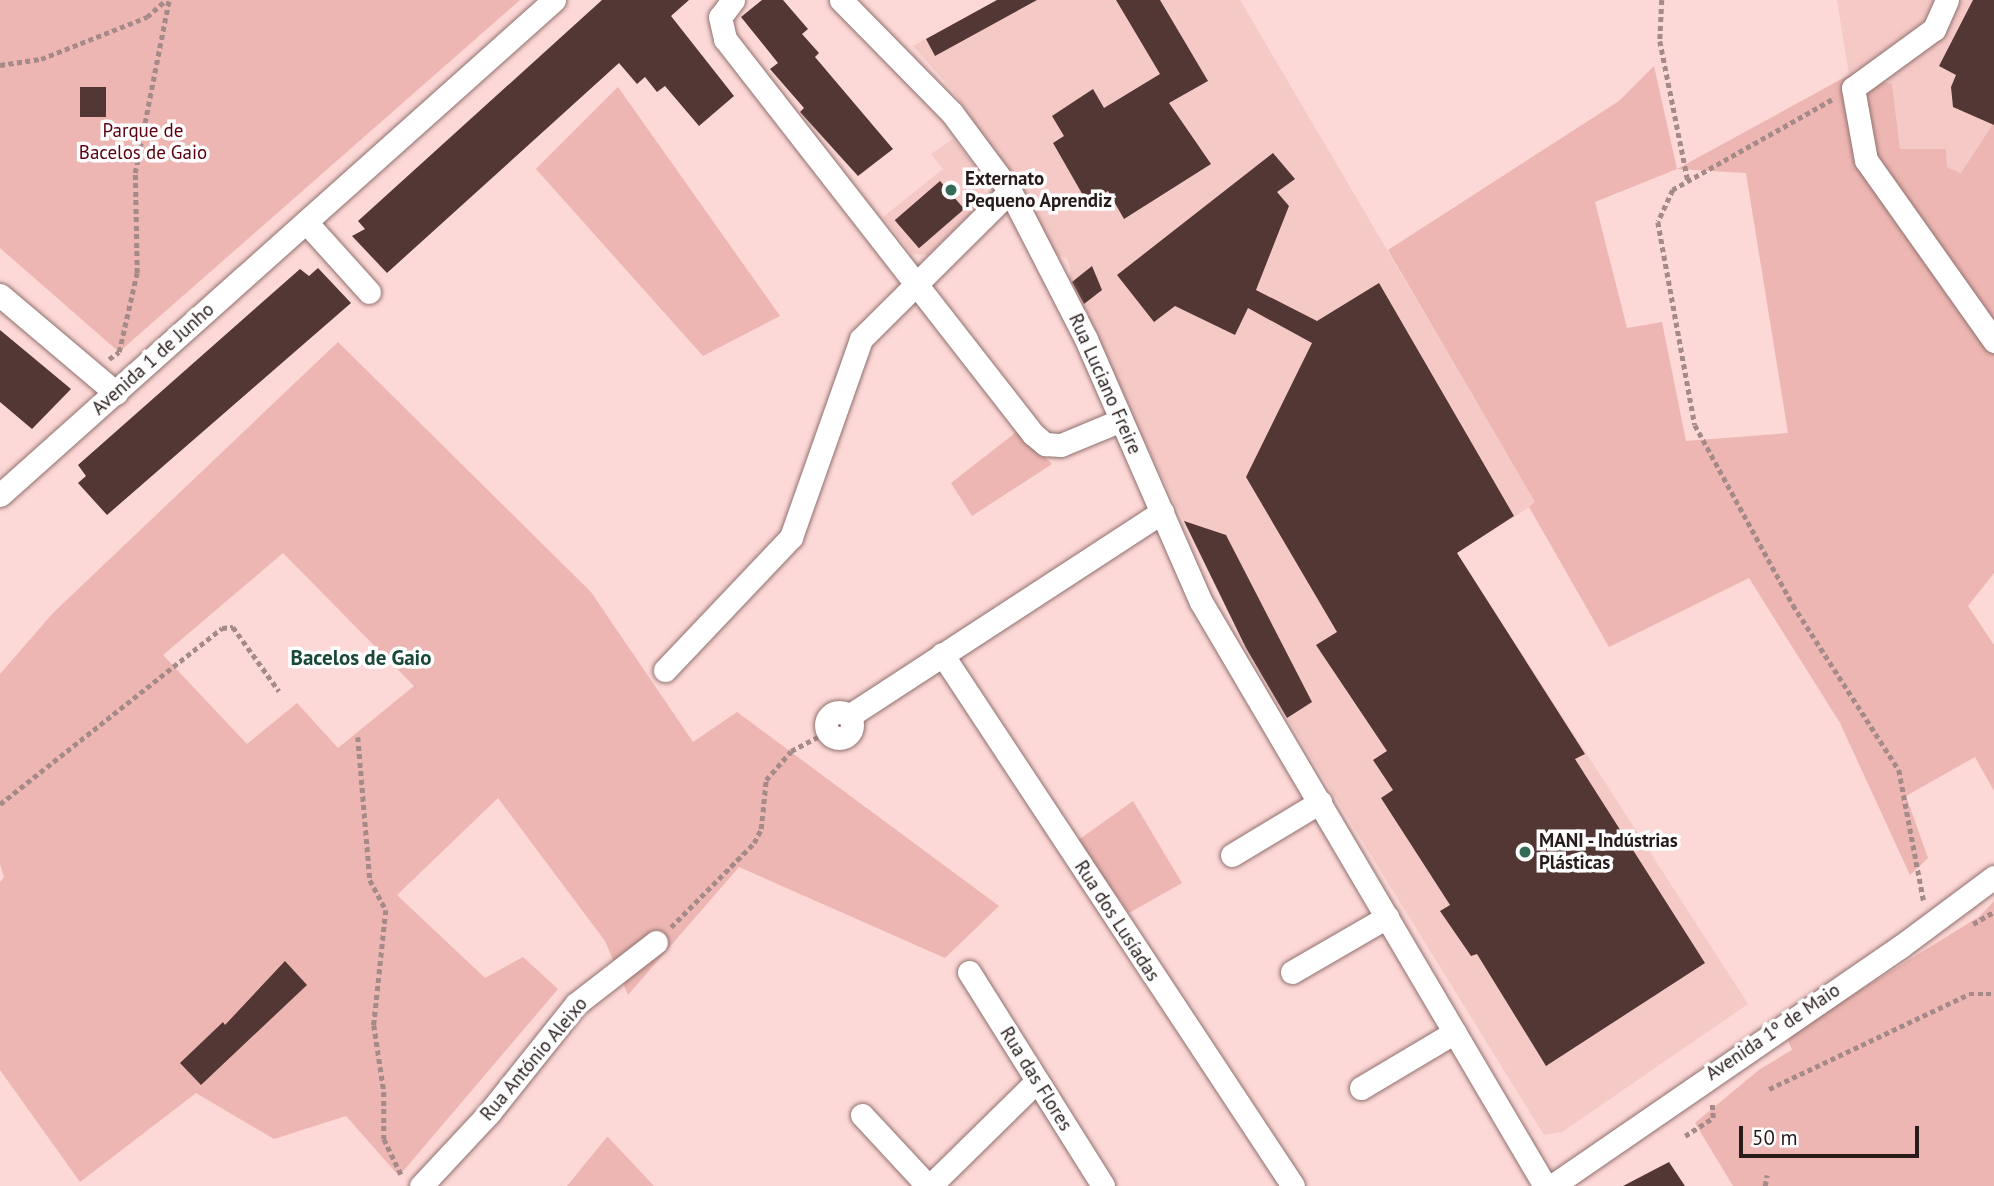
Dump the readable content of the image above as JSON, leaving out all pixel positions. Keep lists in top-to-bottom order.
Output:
{
  "streets": {
    "street": [
      "Avenida 1 de Junho",
      "Rua Luciano Freire",
      "Rua dos Lusíadas",
      "Avenida 1º de Maio",
      "Rua António Aleixo",
      "Rua das Flores"
    ]
  },
  "districts": ["Bacelos de Gaio"],
  "parks": ["Parque de Bacelos de Gaio"],
  "places": ["Externato Pequeno Aprendiz", "MANI - Indústrias Plásticas"],
  "scale_bar": "50 m"
}
